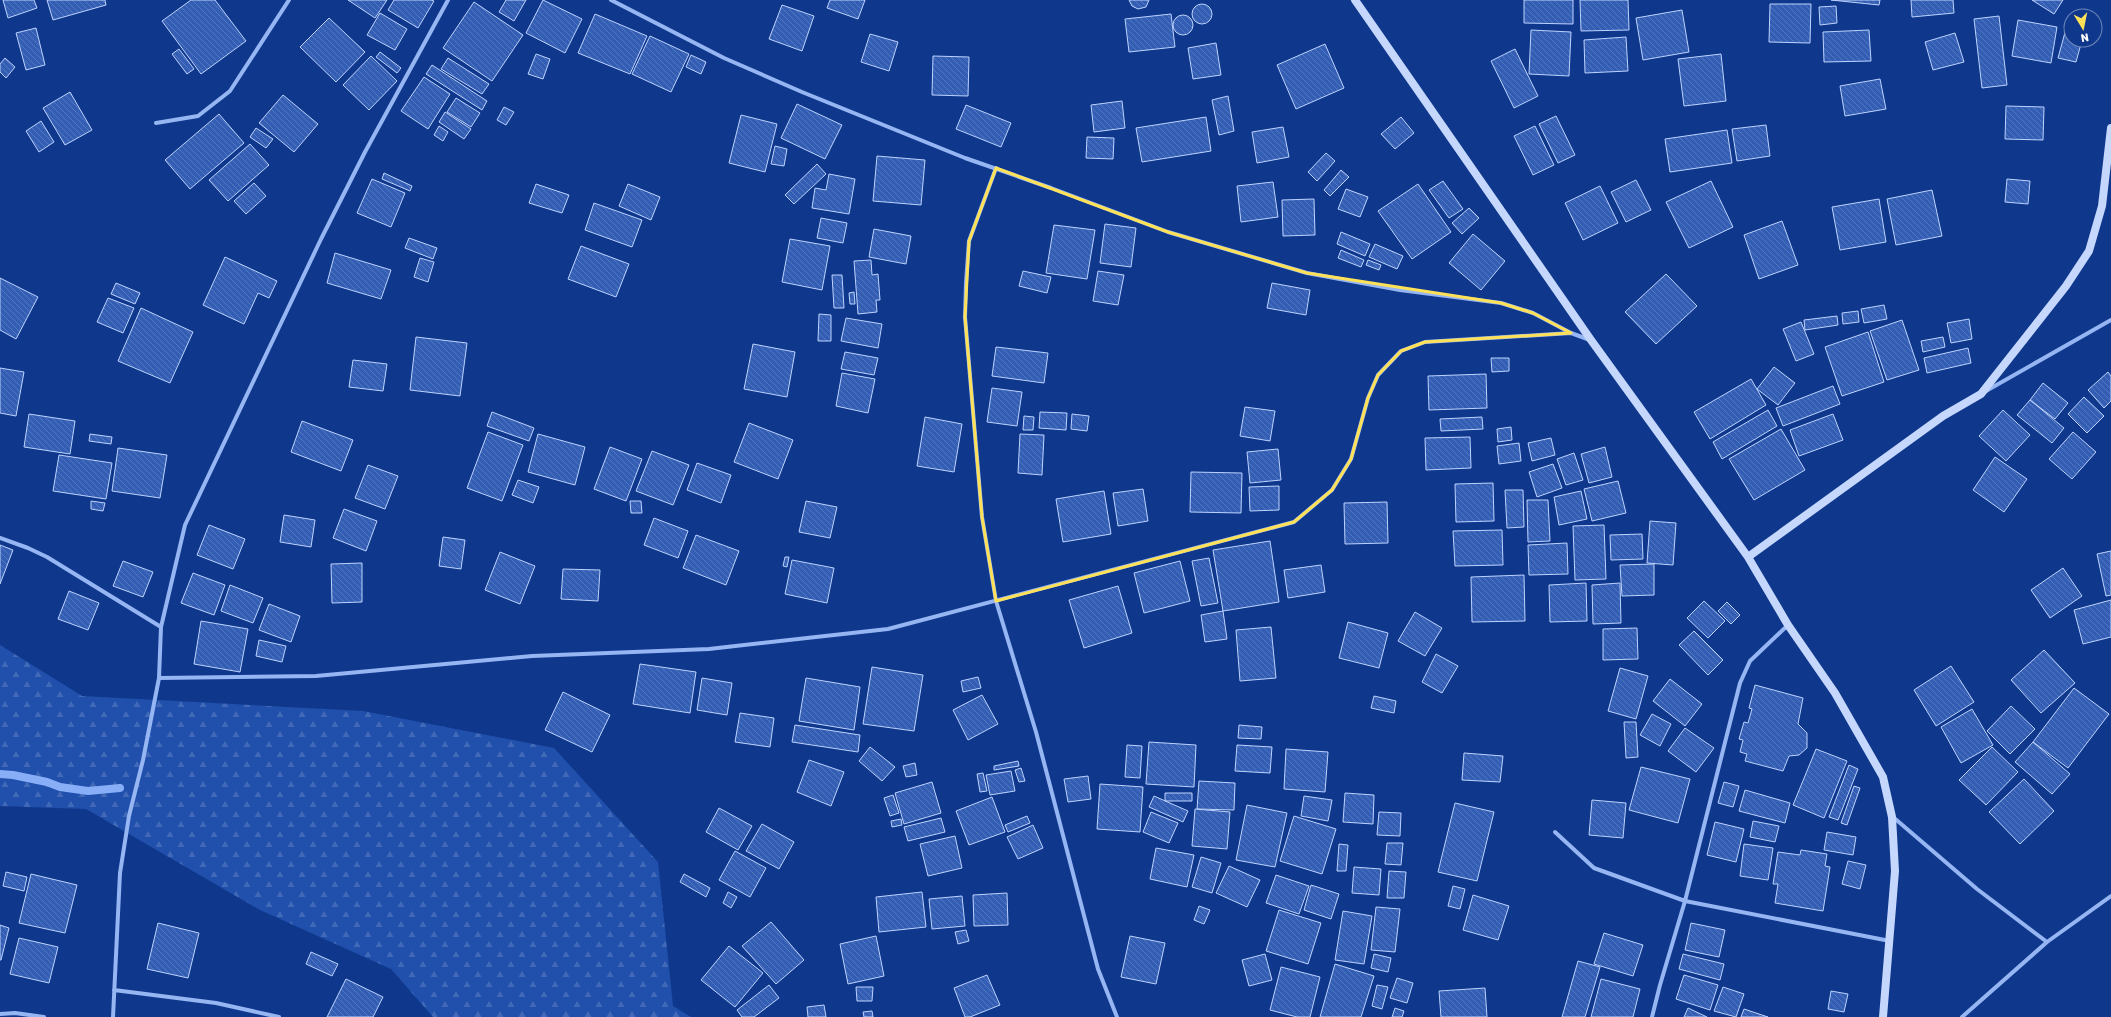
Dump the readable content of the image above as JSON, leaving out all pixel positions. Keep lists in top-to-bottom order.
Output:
{
  "north": "bottom"
}
